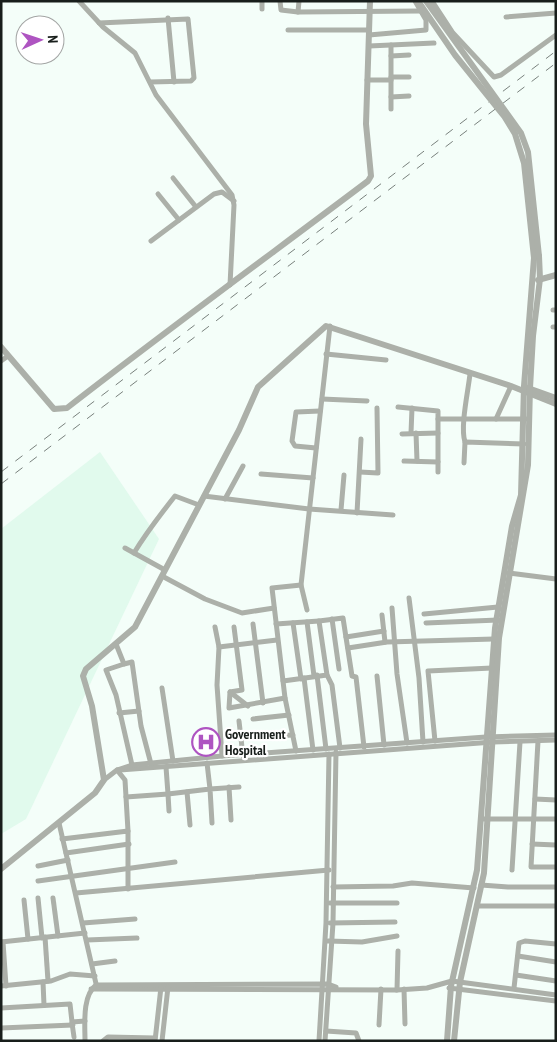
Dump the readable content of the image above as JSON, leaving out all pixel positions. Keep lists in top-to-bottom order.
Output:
{
  "places": {
    "hospital": ["Government Hospital"]
  },
  "north": "right"
}
